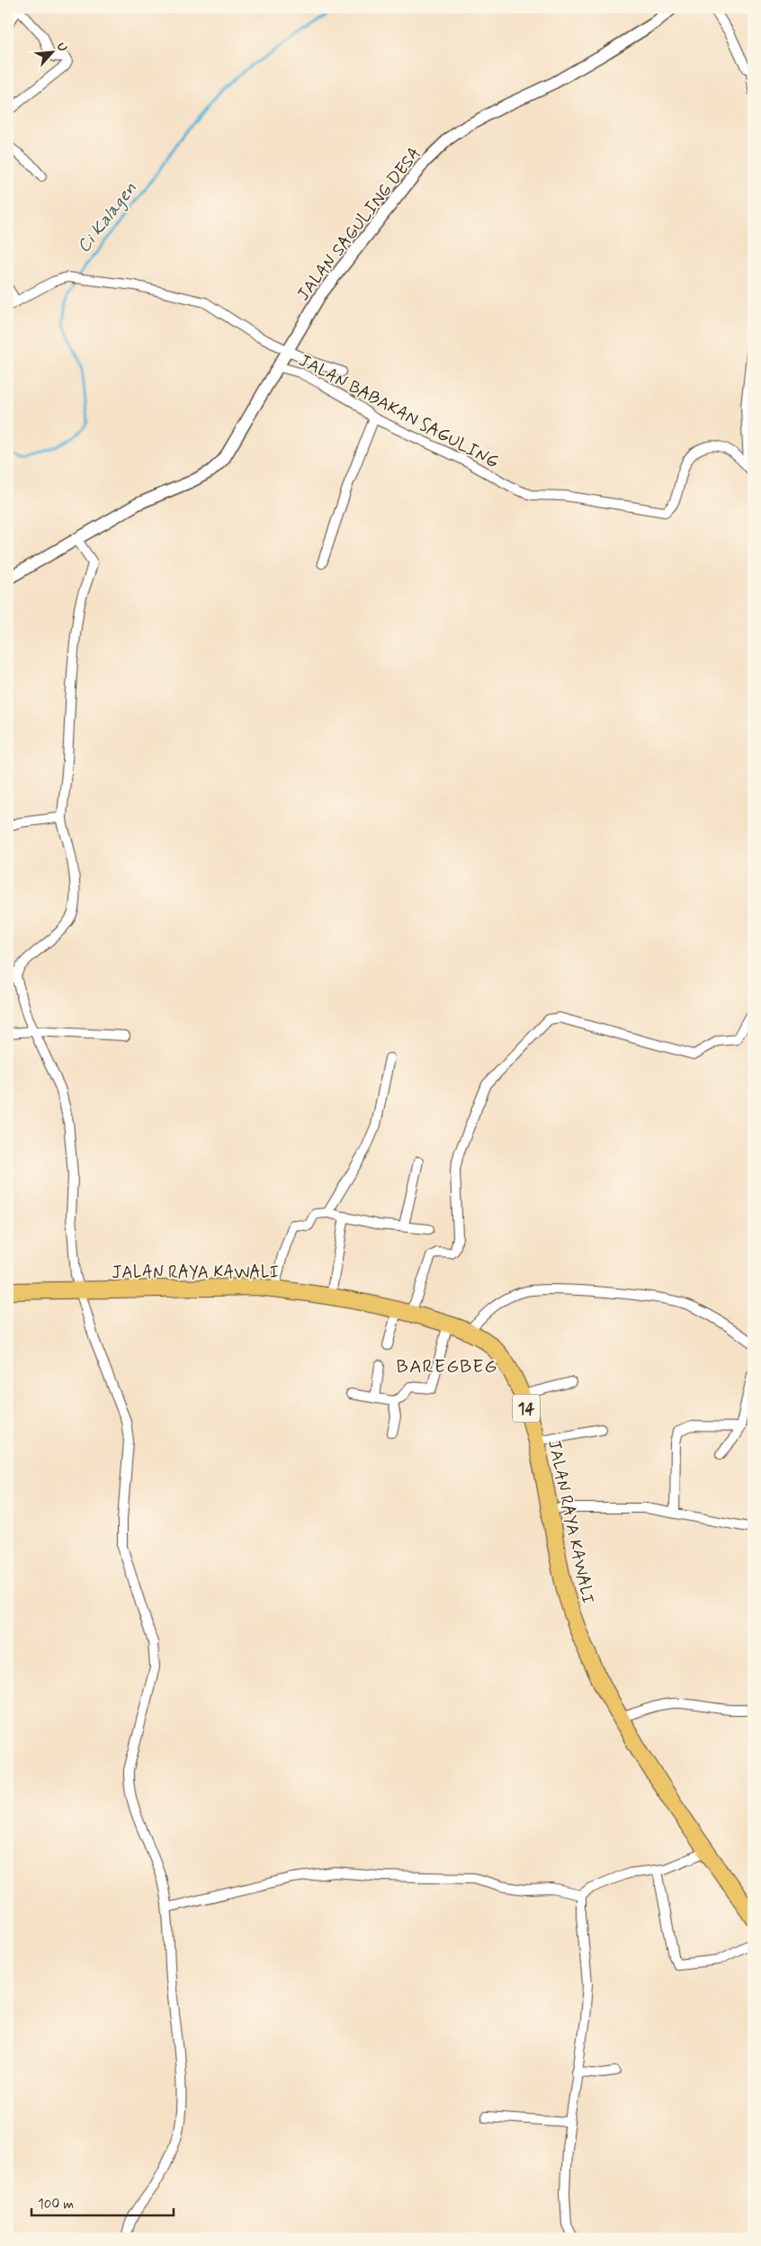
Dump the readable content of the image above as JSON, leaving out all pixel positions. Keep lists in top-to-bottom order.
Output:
{
  "streets": {
    "highway": ["JALAN RAYA KAWALI", "14"],
    "street": ["JALAN SAGULING DESA", "JALAN BABAKAN SAGULING"]
  },
  "crossings": [
    ["JALAN SAGULING DESA", "JALAN BABAKAN SAGULING"]
  ],
  "districts": ["BAREGBEG"],
  "water": ["Ci Kalagen"],
  "scale_bar": "100 m",
  "north": "top right"
}
